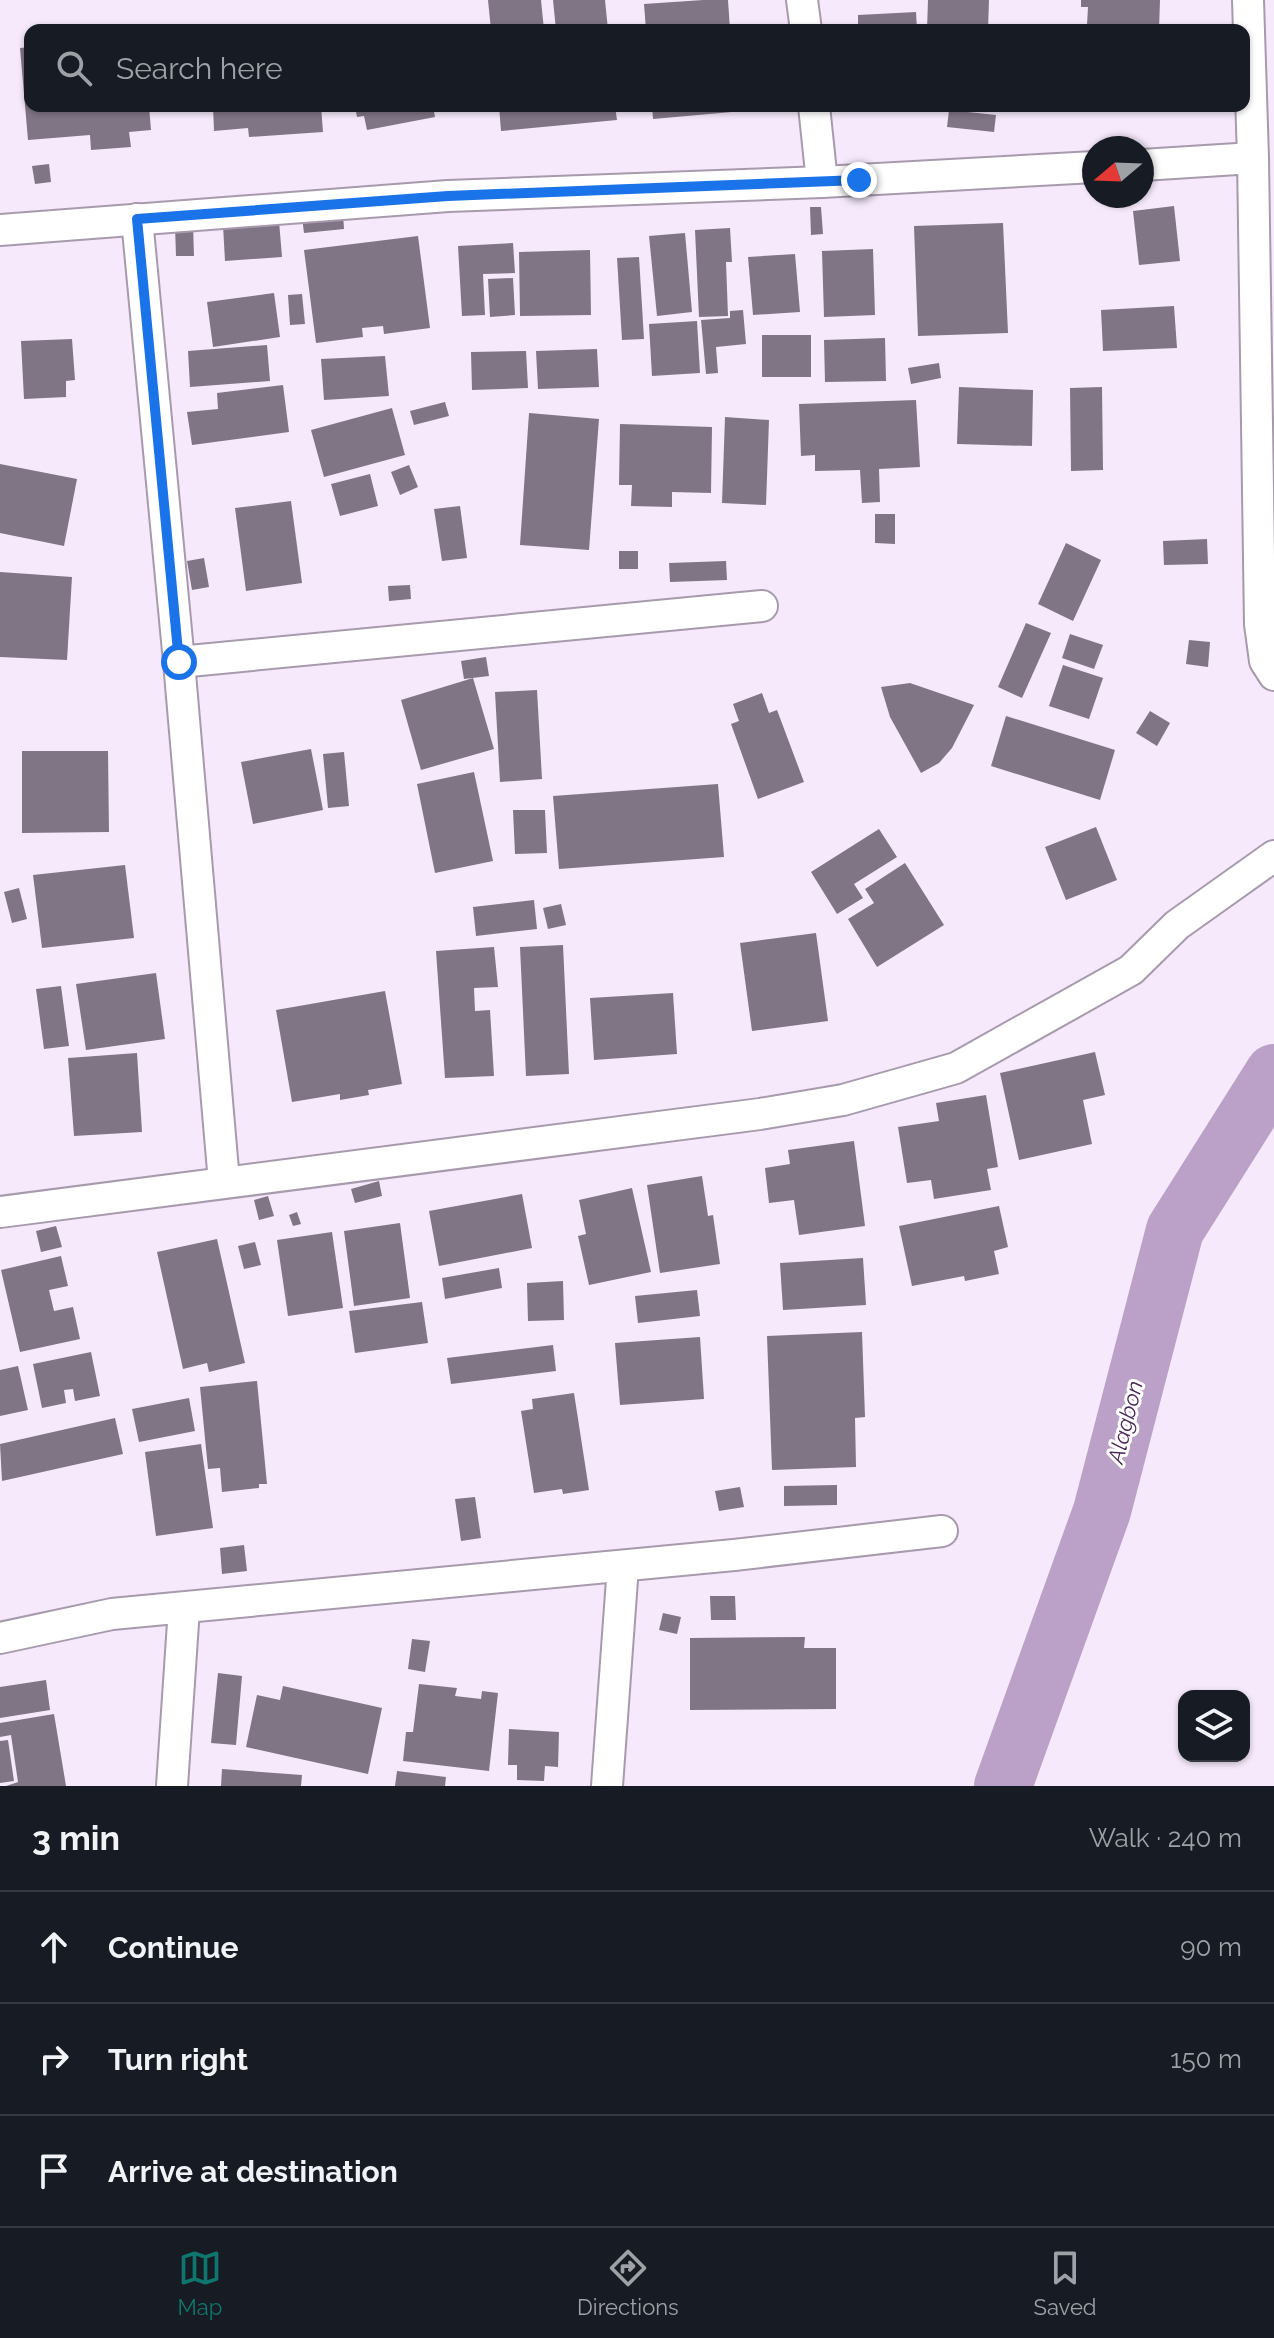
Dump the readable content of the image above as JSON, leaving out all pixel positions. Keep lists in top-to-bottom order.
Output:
{
  "water": ["Alagbon"],
  "north": "left",
  "page": {
    "search": "Search here",
    "heading": ["3 min", "Walk · 240 m"],
    "list": [
      ["Continue", "90 m"],
      ["Turn right", "150 m"],
      "Arrive at destination"
    ],
    "nav": ["Map", "Directions", "Saved"]
  }
}
